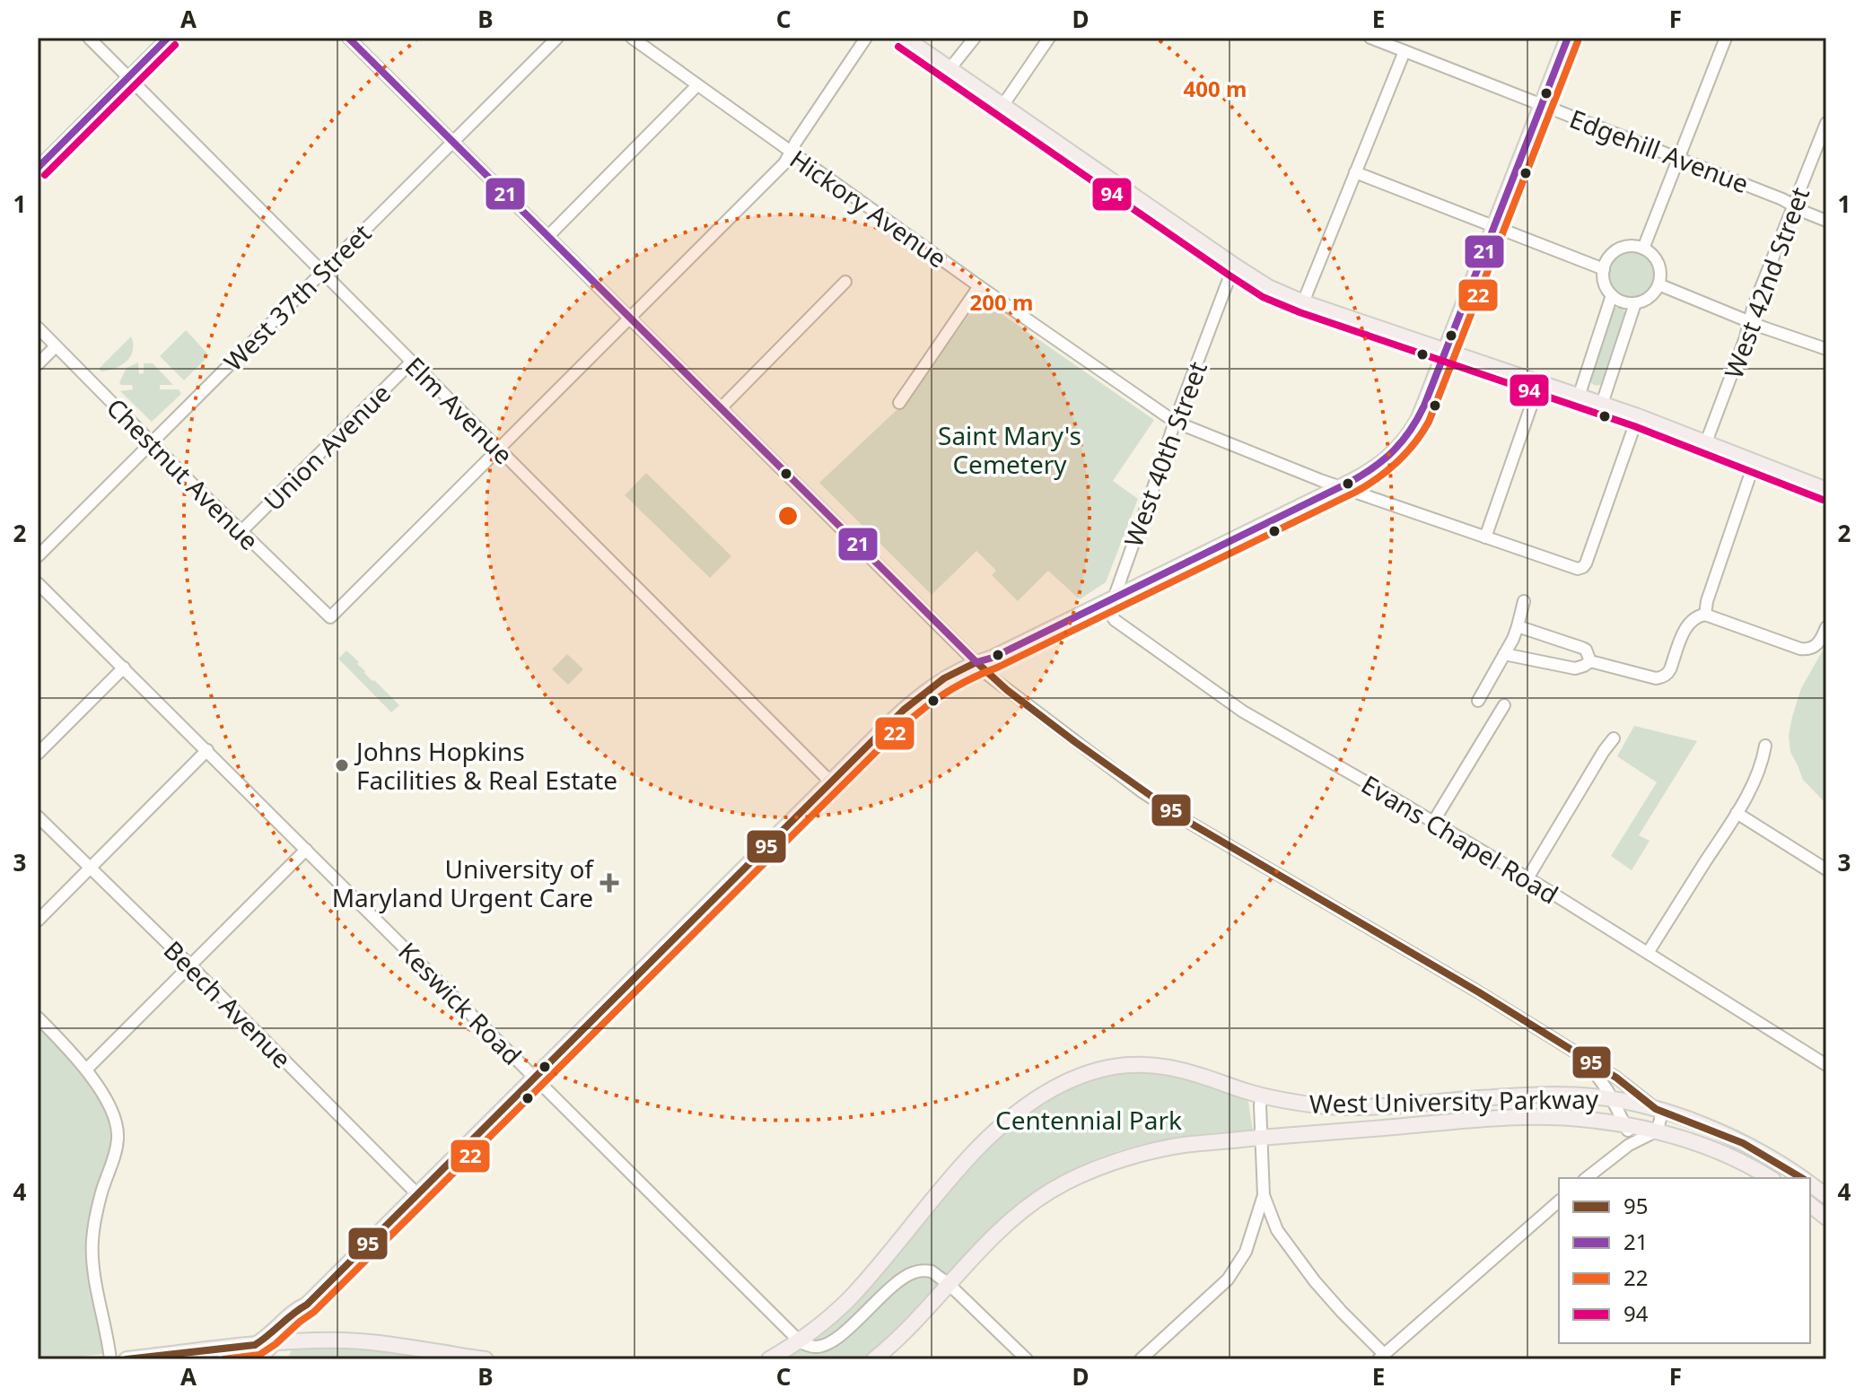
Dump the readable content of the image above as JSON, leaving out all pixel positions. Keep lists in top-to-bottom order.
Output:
{
  "streets": {
    "main road": ["West University Parkway"],
    "street": [
      "Edgehill Avenue",
      "Hickory Avenue",
      "West 42nd Street",
      "West 37th Street",
      "Elm Avenue",
      "Union Avenue",
      "West 40th Street",
      "Chestnut Avenue",
      "Evans Chapel Road",
      "Keswick Road",
      "Beech Avenue"
    ]
  },
  "crossings": [
    ["Edgehill Avenue", "West 42nd Street"],
    ["Hickory Avenue", "West 40th Street"],
    ["West 37th Street", "Elm Avenue"],
    ["West 37th Street", "Chestnut Avenue"],
    ["Elm Avenue", "Union Avenue"],
    ["Elm Avenue", "Chestnut Avenue"],
    ["Union Avenue", "Chestnut Avenue"],
    ["West 40th Street", "Evans Chapel Road"],
    ["Keswick Road", "West University Parkway"]
  ],
  "parks": ["Saint Mary's Cemetery", "Centennial Park"],
  "places": {
    "other": ["Johns Hopkins Facilities & Real Estate"],
    "health": ["University of Maryland Urgent Care"]
  },
  "lines": [
    "transit line 21",
    "transit line 22",
    "transit line 94",
    "transit line 95"
  ],
  "legend": [
    "95",
    "21",
    "22",
    "94"
  ],
  "grid": {
    "columns": [
      "A",
      "B",
      "C",
      "D",
      "E",
      "F"
    ],
    "rows": [
      "1",
      "2",
      "3",
      "4"
    ]
  },
  "rings": ["400 m", "200 m"]
}
